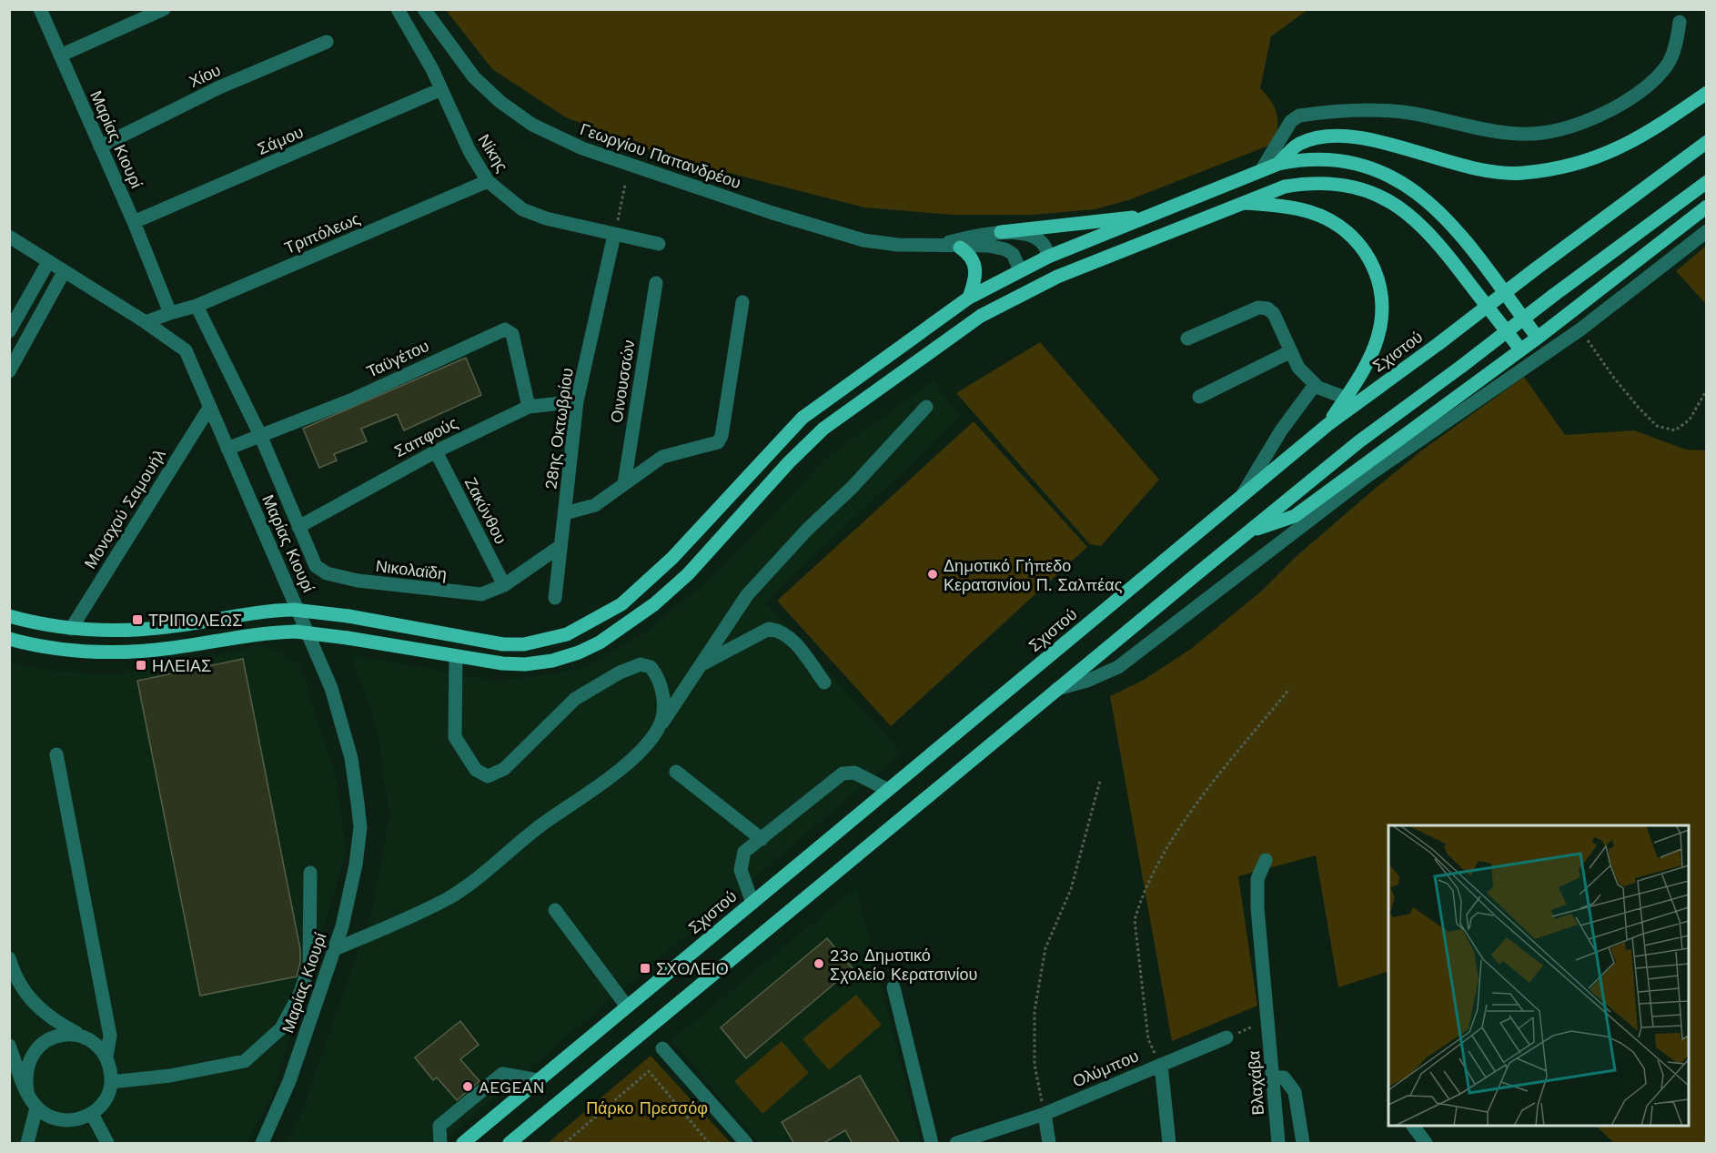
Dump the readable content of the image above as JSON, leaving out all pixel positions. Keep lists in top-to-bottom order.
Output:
{
  "streets": {
    "main road": ["Σχιστού"],
    "street": [
      "Χίου",
      "Μαρίας Κιουρί",
      "Σάμου",
      "Νίκης",
      "Γεωργίου Παπανδρέου",
      "Τριπόλεως",
      "Ταϋγέτου",
      "Οινουσσών",
      "28ης Οκτωβρίου",
      "Σαπφούς",
      "Μοναχού Σαμουήλ",
      "Ζακύνθου",
      "Νικολαϊδη",
      "Ολύμπου",
      "Βλαχάβα"
    ]
  },
  "crossings": [
    ["Χίου", "Μαρίας Κιουρί"],
    ["Μαρίας Κιουρί", "Σάμου"],
    ["Μαρίας Κιουρί", "Τριπόλεως"],
    ["Μαρίας Κιουρί", "Ταϋγέτου"],
    ["Μαρίας Κιουρί", "Σαπφούς"],
    ["Μαρίας Κιουρί", "Μοναχού Σαμουήλ"],
    ["Μαρίας Κιουρί", "Νικολαϊδη"],
    ["Σάμου", "Νίκης"],
    ["Νίκης", "Τριπόλεως"],
    ["Νίκης", "28ης Οκτωβρίου"],
    ["Ταϋγέτου", "Σαπφούς"],
    ["28ης Οκτωβρίου", "Σαπφούς"],
    ["Σαπφούς", "Ζακύνθου"],
    ["Ζακύνθου", "Νικολαϊδη"]
  ],
  "parks": ["Πάρκο Πρεσσόφ"],
  "places": {
    "other": ["Δημοτικό Γήπεδο Κερατσινίου Π. Σαλπέας", "23o Δημοτικό Σχολείο Κερατσινίου", "AEGEAN"],
    "transit": ["ΤΡΙΠΟΛΕΩΣ", "ΗΛΕΙΑΣ", "ΣΧΟΛΕΙΟ"]
  }
}
